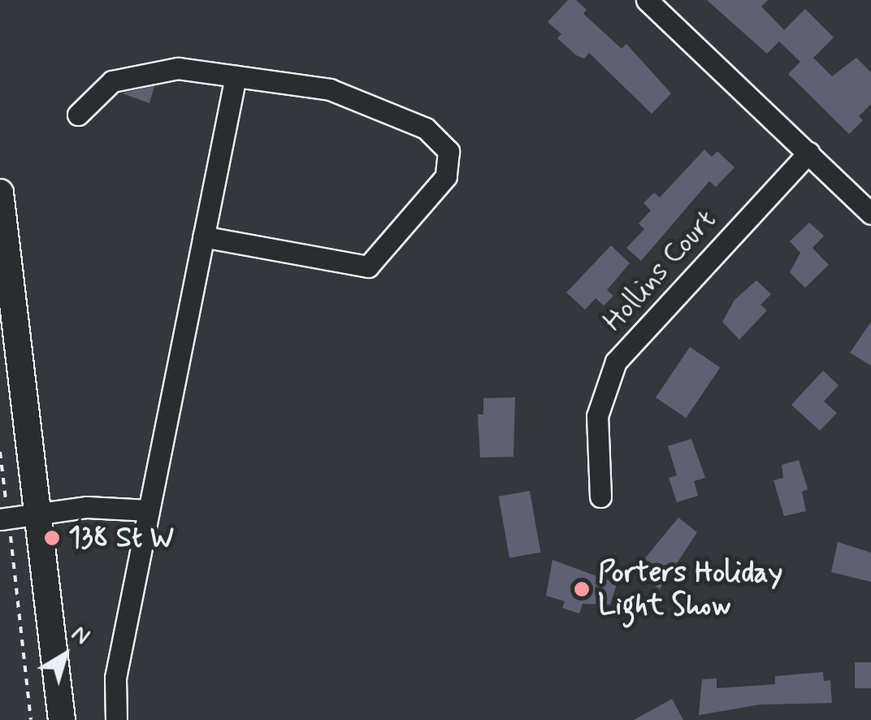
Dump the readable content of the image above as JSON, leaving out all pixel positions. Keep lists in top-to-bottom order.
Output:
{
  "streets": {
    "street": ["Hollins Court"]
  },
  "places": ["138 St W", "Porters Holiday Light Show"],
  "north": "top right"
}
